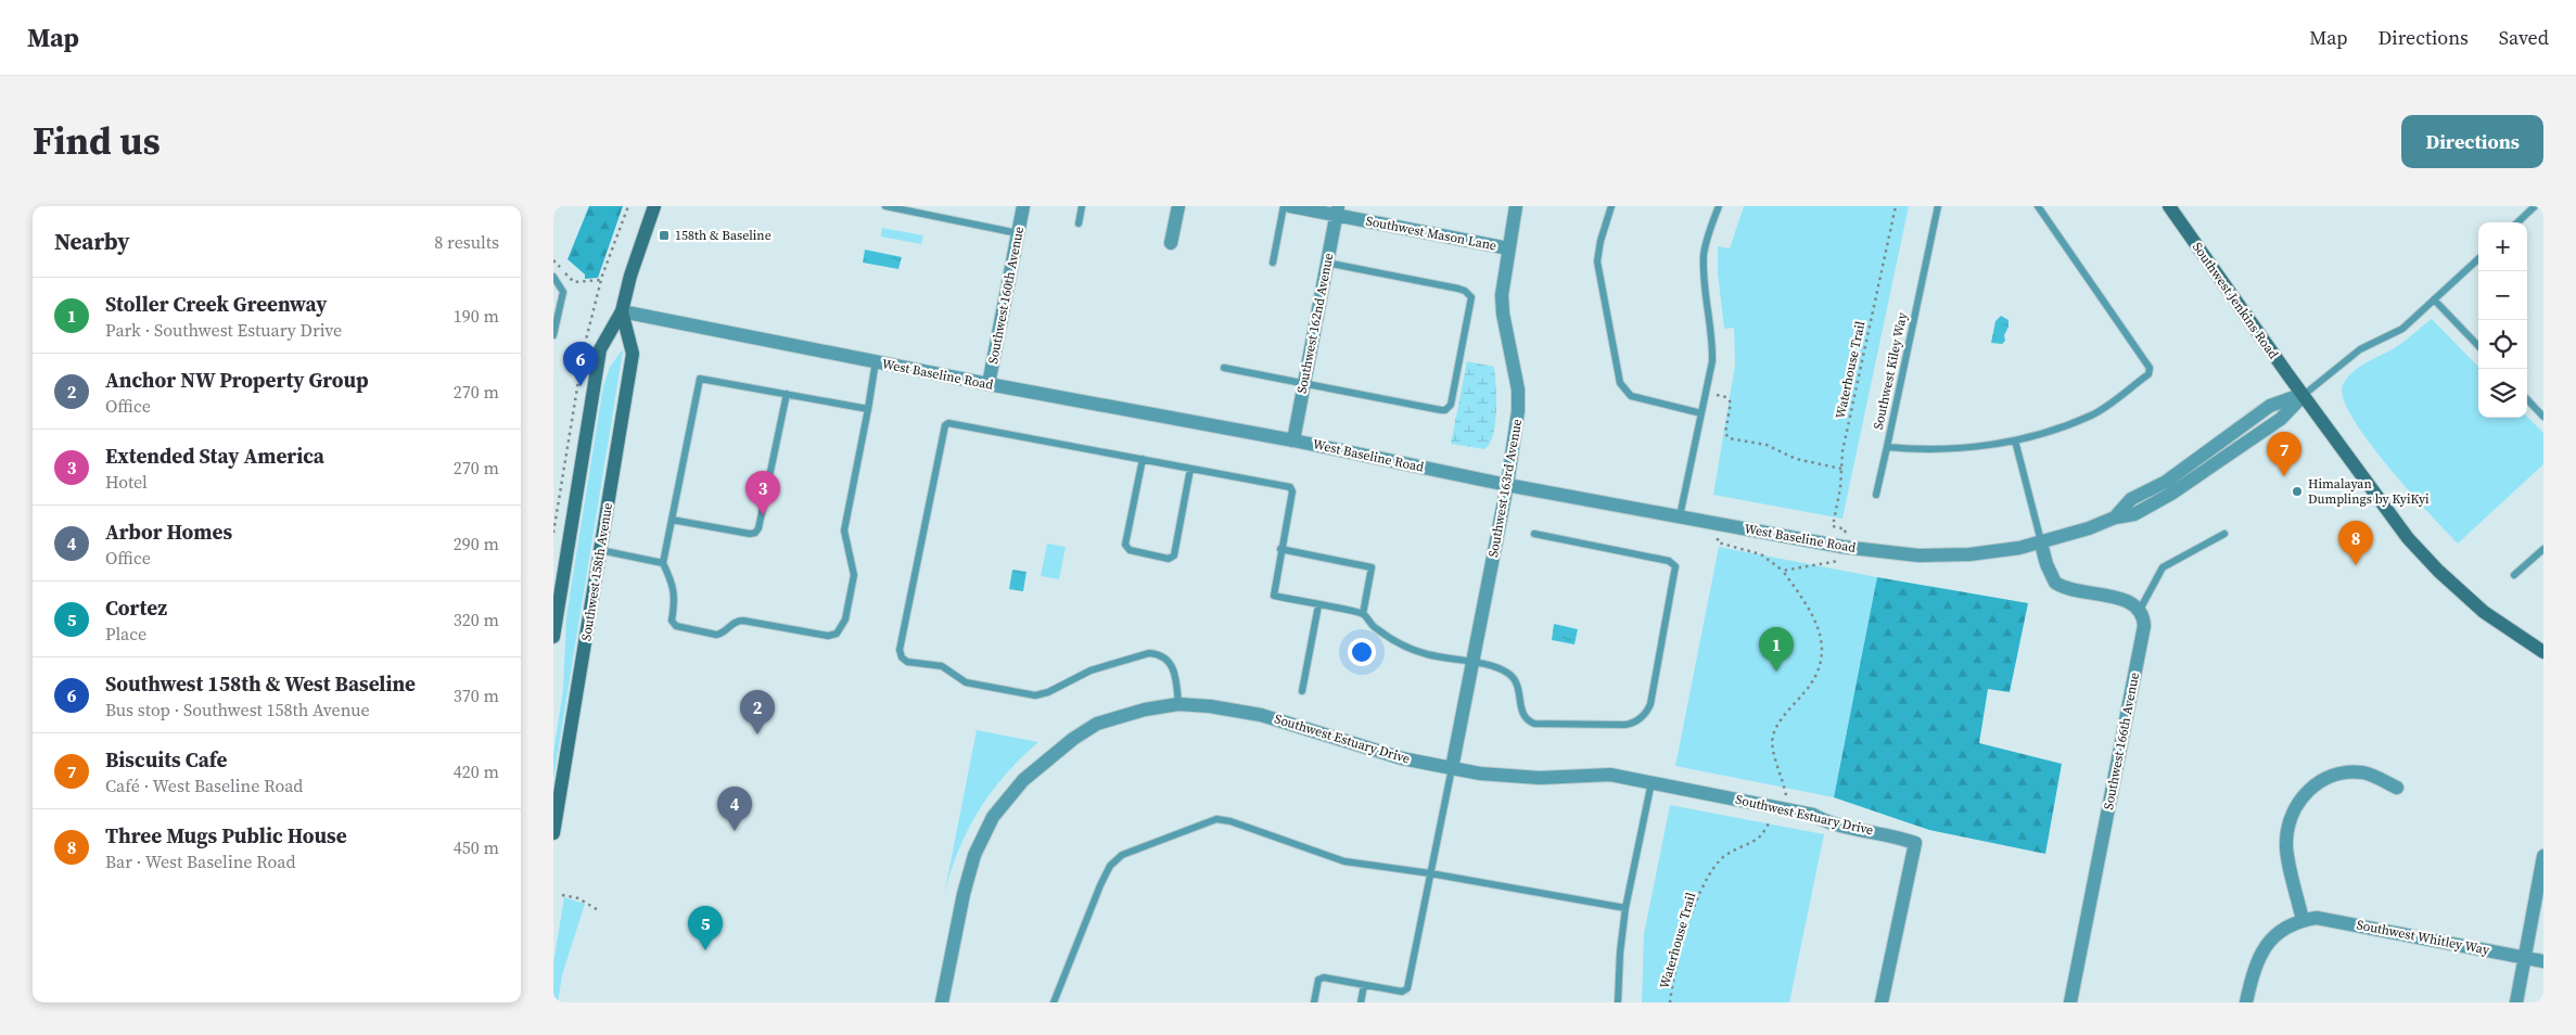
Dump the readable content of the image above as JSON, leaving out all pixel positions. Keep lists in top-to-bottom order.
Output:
{
  "streets": {
    "main road": ["Southwest Jenkins Road", "Southwest 158th Avenue"],
    "street": [
      "Southwest Mason Lane",
      "Southwest 160th Avenue",
      "Southwest 162nd Avenue",
      "West Baseline Road",
      "Southwest 163rd Avenue",
      "Southwest Estuary Drive",
      "Southwest 166th Avenue",
      "Southwest Whitley Way"
    ],
    "lane": ["Southwest Kiley Way"],
    "path": ["Waterhouse Trail"]
  },
  "crossings": [
    ["Southwest Mason Lane", "Southwest 162nd Avenue"],
    ["Southwest Mason Lane", "Southwest 163rd Avenue"],
    ["Southwest 160th Avenue", "West Baseline Road"],
    ["Southwest Jenkins Road", "West Baseline Road"],
    ["Southwest 162nd Avenue", "West Baseline Road"],
    ["West Baseline Road", "Southwest 163rd Avenue"],
    ["West Baseline Road", "Southwest 158th Avenue"],
    ["Southwest 163rd Avenue", "Southwest Estuary Drive"]
  ],
  "places": {
    "transit": ["158th & Baseline"],
    "other": ["Himalayan Dumplings by KyiKyi"]
  },
  "page": {
    "header": "Map",
    "nav": ["Map", "Directions", "Saved"],
    "title": "Find us",
    "buttons": "Directions",
    "heading": ["Nearby", "8 results"],
    "map_buttons": ["+", "−"],
    "list": [
      {
        "mark": "1",
        "name": "Stoller Creek Greenway",
        "note": "Park · Southwest Estuary Drive",
        "value": "190 m"
      },
      {
        "mark": "2",
        "name": "Anchor NW Property Group",
        "note": "Office",
        "value": "270 m"
      },
      {
        "mark": "3",
        "name": "Extended Stay America",
        "note": "Hotel",
        "value": "270 m"
      },
      {
        "mark": "4",
        "name": "Arbor Homes",
        "note": "Office",
        "value": "290 m"
      },
      {
        "mark": "5",
        "name": "Cortez",
        "note": "Place",
        "value": "320 m"
      },
      {
        "mark": "6",
        "name": "Southwest 158th & West Baseline",
        "note": "Bus stop · Southwest 158th Avenue",
        "value": "370 m"
      },
      {
        "mark": "7",
        "name": "Biscuits Cafe",
        "note": "Café · West Baseline Road",
        "value": "420 m"
      },
      {
        "mark": "8",
        "name": "Three Mugs Public House",
        "note": "Bar · West Baseline Road",
        "value": "450 m"
      }
    ],
    "pins": [
      "6",
      "7",
      "3",
      "8",
      "1",
      "2",
      "4",
      "5"
    ]
  }
}
